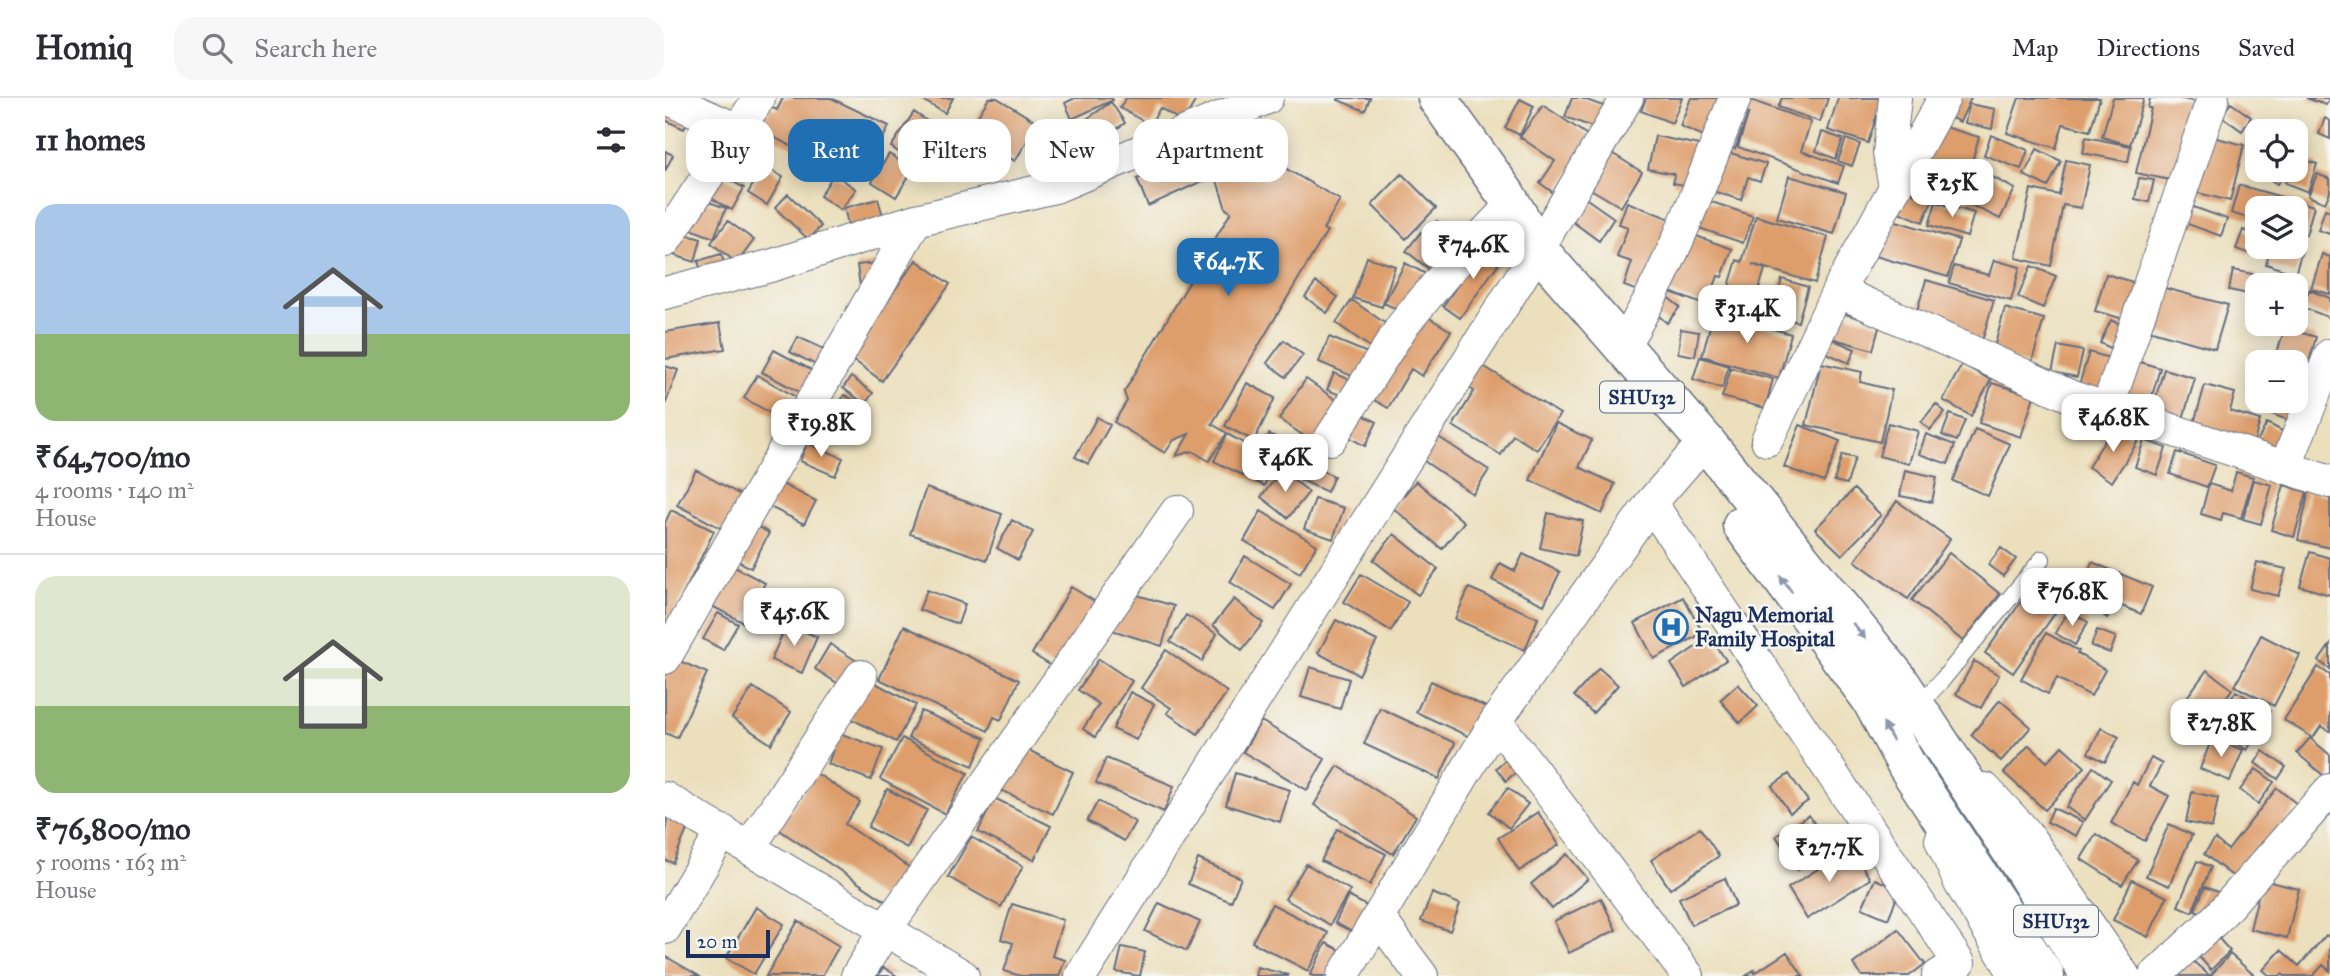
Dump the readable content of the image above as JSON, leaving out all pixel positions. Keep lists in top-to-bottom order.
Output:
{
  "streets": {
    "main road": ["SHU132"]
  },
  "places": {
    "hospital": ["Nagu Memorial Family Hospital"]
  },
  "scale_bar": "20 m",
  "page": {
    "header": "Homiq",
    "search": "Search here",
    "nav": ["Map", "Directions", "Saved"],
    "heading": "11 homes",
    "map_buttons": ["+", "−"],
    "chip": [
      "Buy",
      "Rent",
      "Filters",
      "New",
      "Apartment"
    ],
    "price": [
      "₹25K",
      "₹74.6K",
      "₹64.7K",
      "₹31.4K",
      "₹46.8K",
      "₹19.8K",
      "₹46K",
      "₹76.8K",
      "₹45.6K",
      "₹27.8K",
      "₹27.7K"
    ],
    "list": [
      {
        "name": "₹64,700/mo",
        "note": "4 rooms · 140 m² · House"
      },
      {
        "name": "₹76,800/mo",
        "note": "5 rooms · 163 m² · House"
      }
    ],
    "scale": "20 m"
  }
}
